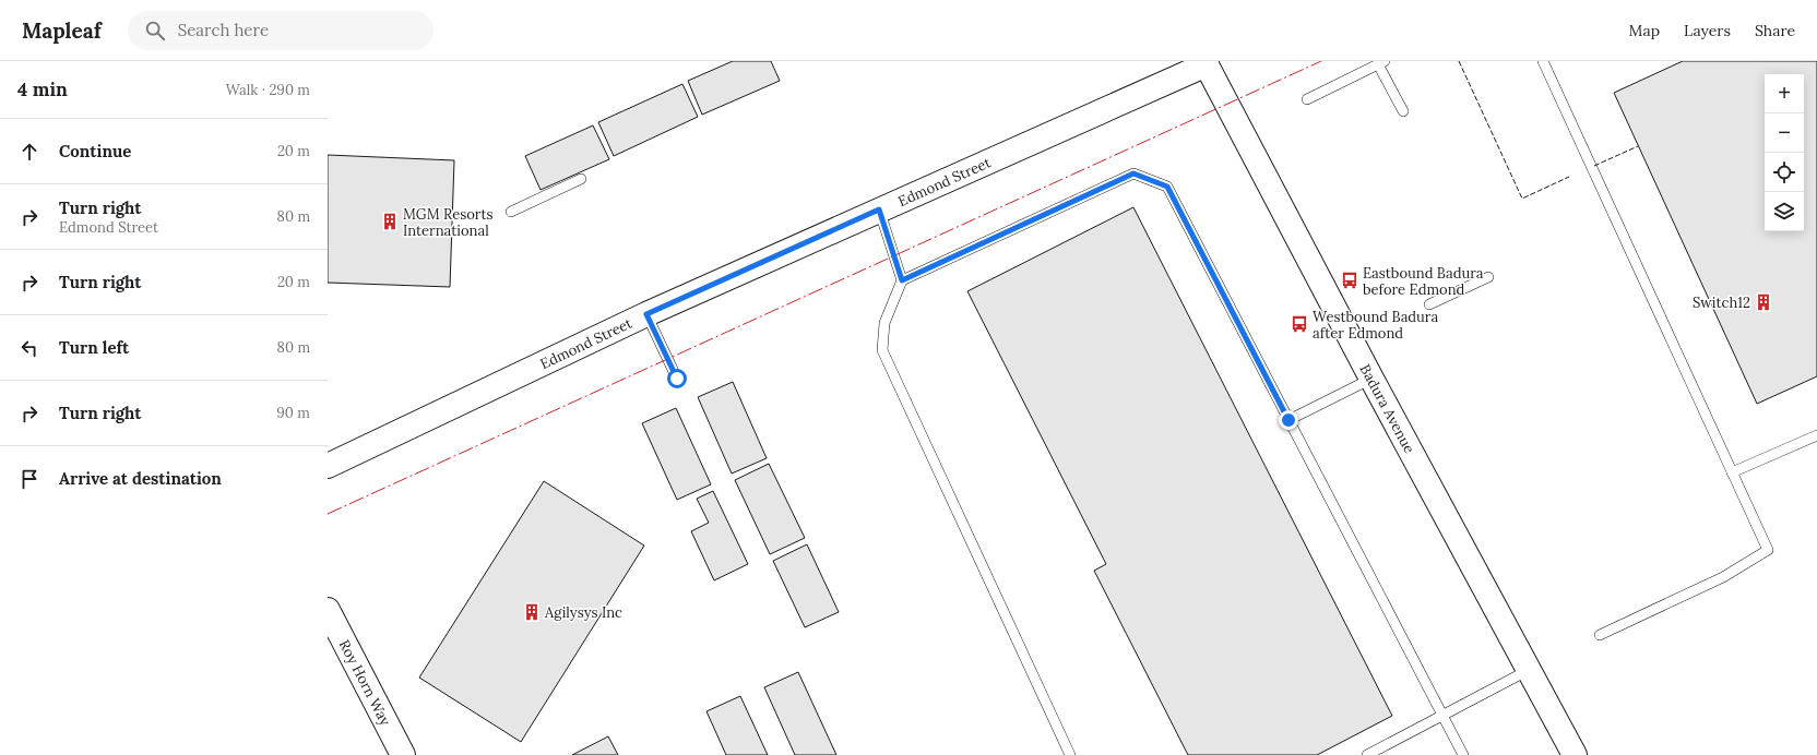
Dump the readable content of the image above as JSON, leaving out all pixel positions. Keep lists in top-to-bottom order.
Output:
{
  "streets": {
    "street": ["Edmond Street", "Badura Avenue", "Roy Horn Way"]
  },
  "crossings": [
    ["Edmond Street", "Badura Avenue"]
  ],
  "places": {
    "building": ["MGM Resorts International", "Switch12", "Agilysys Inc"],
    "bus stop": ["Eastbound Badura before Edmond", "Westbound Badura after Edmond"]
  },
  "page": {
    "header": "Mapleaf",
    "search": "Search here",
    "nav": ["Map", "Layers", "Share"],
    "heading": ["4 min", "Walk · 290 m"],
    "map_buttons": ["+", "−"],
    "list": [
      ["Continue", "20 m"],
      ["Turn right", "Edmond Street", "80 m"],
      ["Turn right", "20 m"],
      ["Turn left", "80 m"],
      ["Turn right", "90 m"],
      "Arrive at destination"
    ]
  }
}
